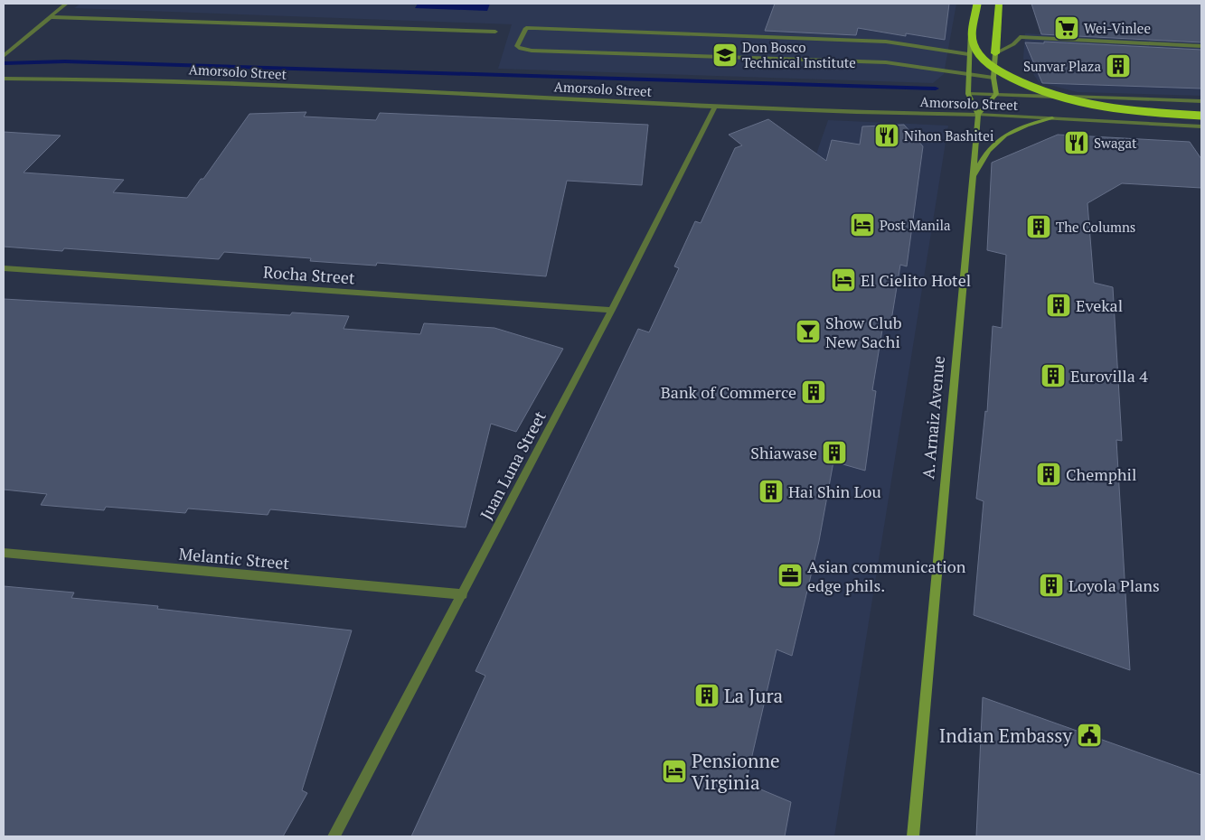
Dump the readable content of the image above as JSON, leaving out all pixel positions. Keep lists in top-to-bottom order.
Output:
{
  "streets": {
    "main road": ["A. Arnaiz Avenue"],
    "street": [
      "Amorsolo Street",
      "Rocha Street",
      "Juan Luna Street",
      "Melantic Street"
    ]
  },
  "crossings": [
    ["Amorsolo Street", "A. Arnaiz Avenue"],
    ["Amorsolo Street", "Juan Luna Street"],
    ["Rocha Street", "Juan Luna Street"],
    ["Juan Luna Street", "Melantic Street"]
  ],
  "places": {
    "supermarket": ["Wei-Vinlee"],
    "school or university": ["Don Bosco Technical Institute"],
    "building": [
      "Sunvar Plaza",
      "The Columns",
      "Evekal",
      "Eurovilla 4",
      "Bank of Commerce",
      "Shiawase",
      "Chemphil",
      "Hai Shin Lou",
      "Loyola Plans",
      "La Jura"
    ],
    "restaurant": ["Nihon Bashitei", "Swagat"],
    "hotel": ["Post Manila", "El Cielito Hotel", "Pensionne Virginia"],
    "bar": ["Show Club New Sachi"],
    "office": ["Asian communication edge phils."],
    "public building": ["Indian Embassy"]
  }
}
